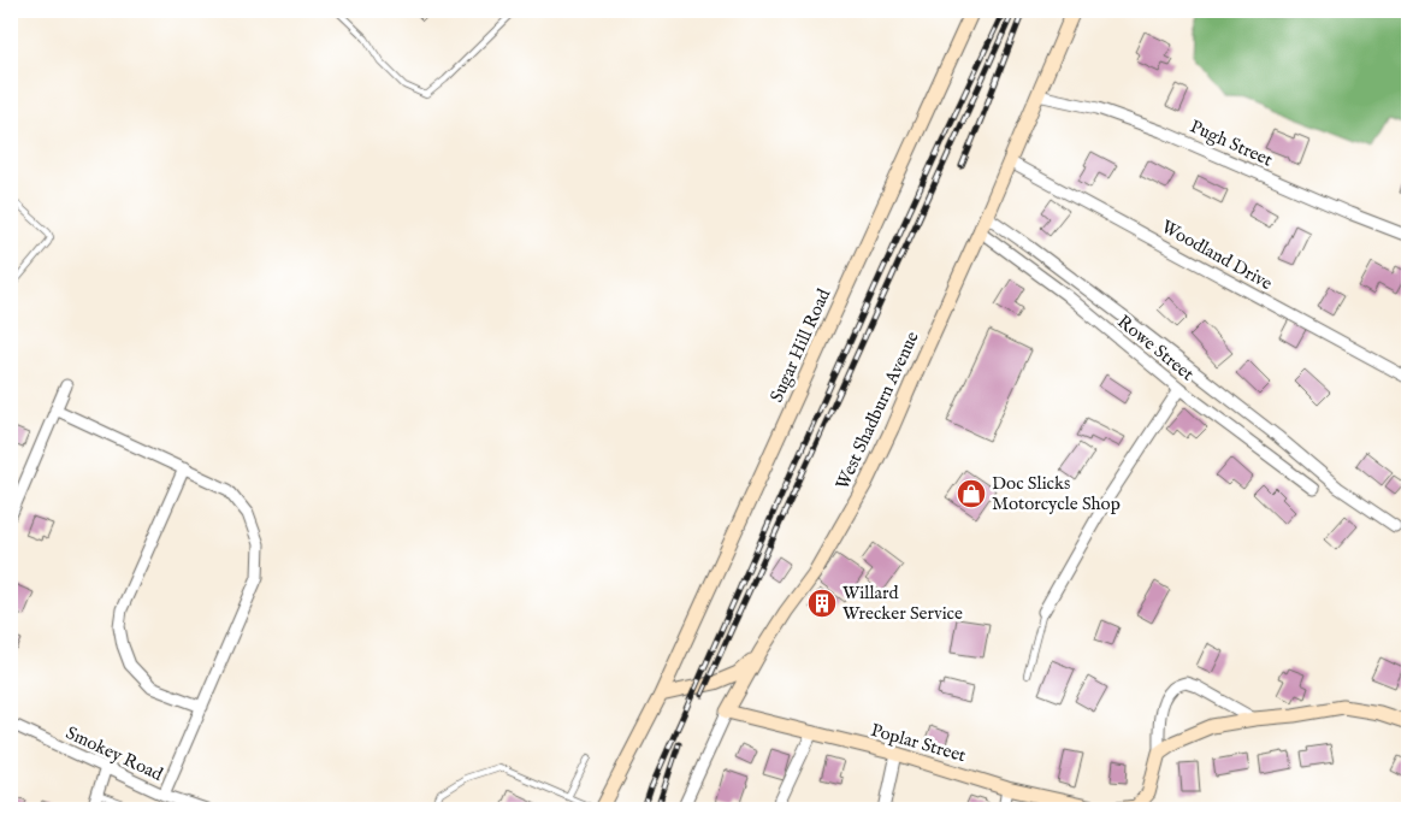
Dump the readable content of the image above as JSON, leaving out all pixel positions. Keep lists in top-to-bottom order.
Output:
{
  "streets": {
    "street": [
      "Pugh Street",
      "Woodland Drive",
      "Sugar Hill Road",
      "Rowe Street",
      "West Shadburn Avenue",
      "Poplar Street",
      "Smokey Road"
    ]
  },
  "crossings": [
    ["Pugh Street", "West Shadburn Avenue"],
    ["Woodland Drive", "West Shadburn Avenue"],
    ["Rowe Street", "West Shadburn Avenue"],
    ["West Shadburn Avenue", "Poplar Street"]
  ],
  "places": {
    "shop": ["Doc Slicks Motorcycle Shop"],
    "building": ["Willard Wrecker Service"]
  }
}
